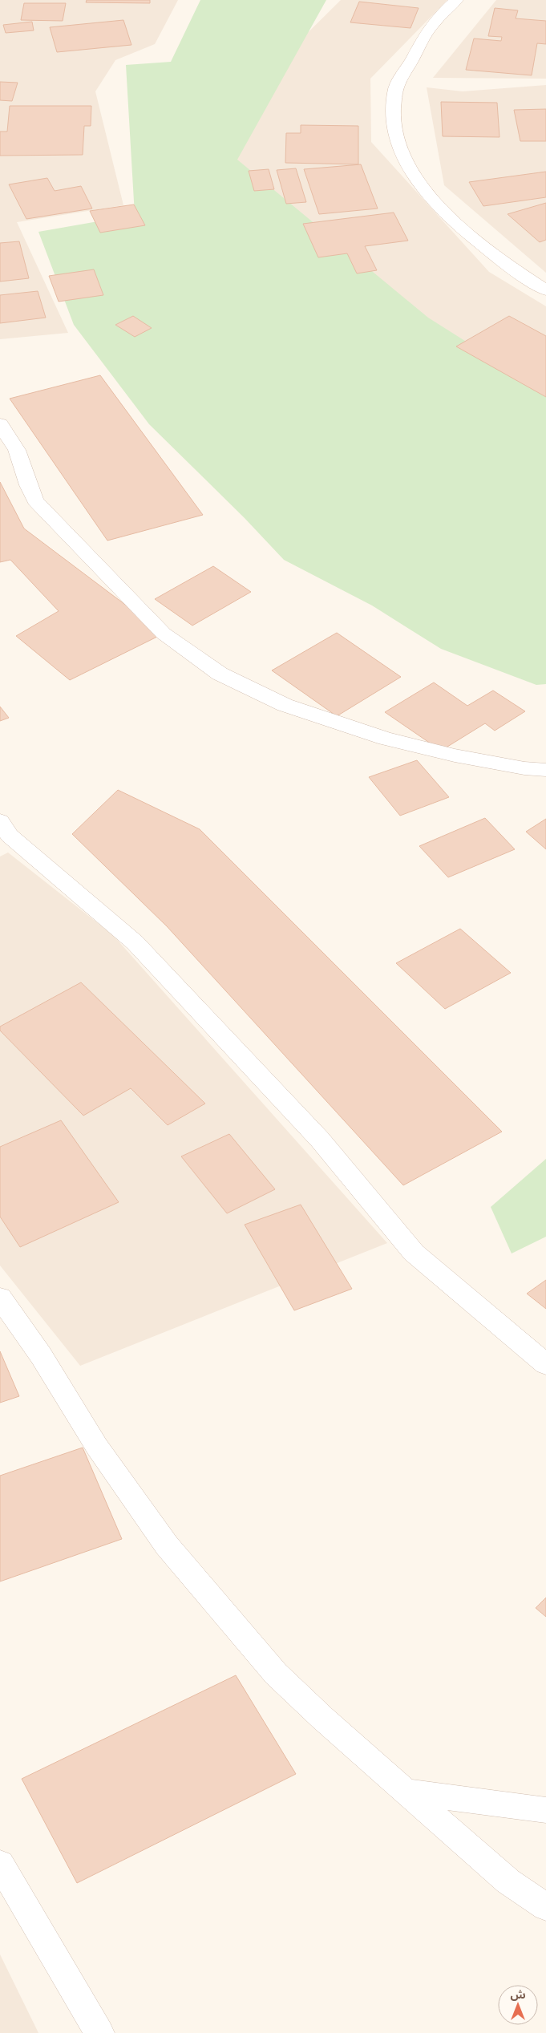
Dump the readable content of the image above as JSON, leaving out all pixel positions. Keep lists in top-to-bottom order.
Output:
{
  "north": "top"
}
